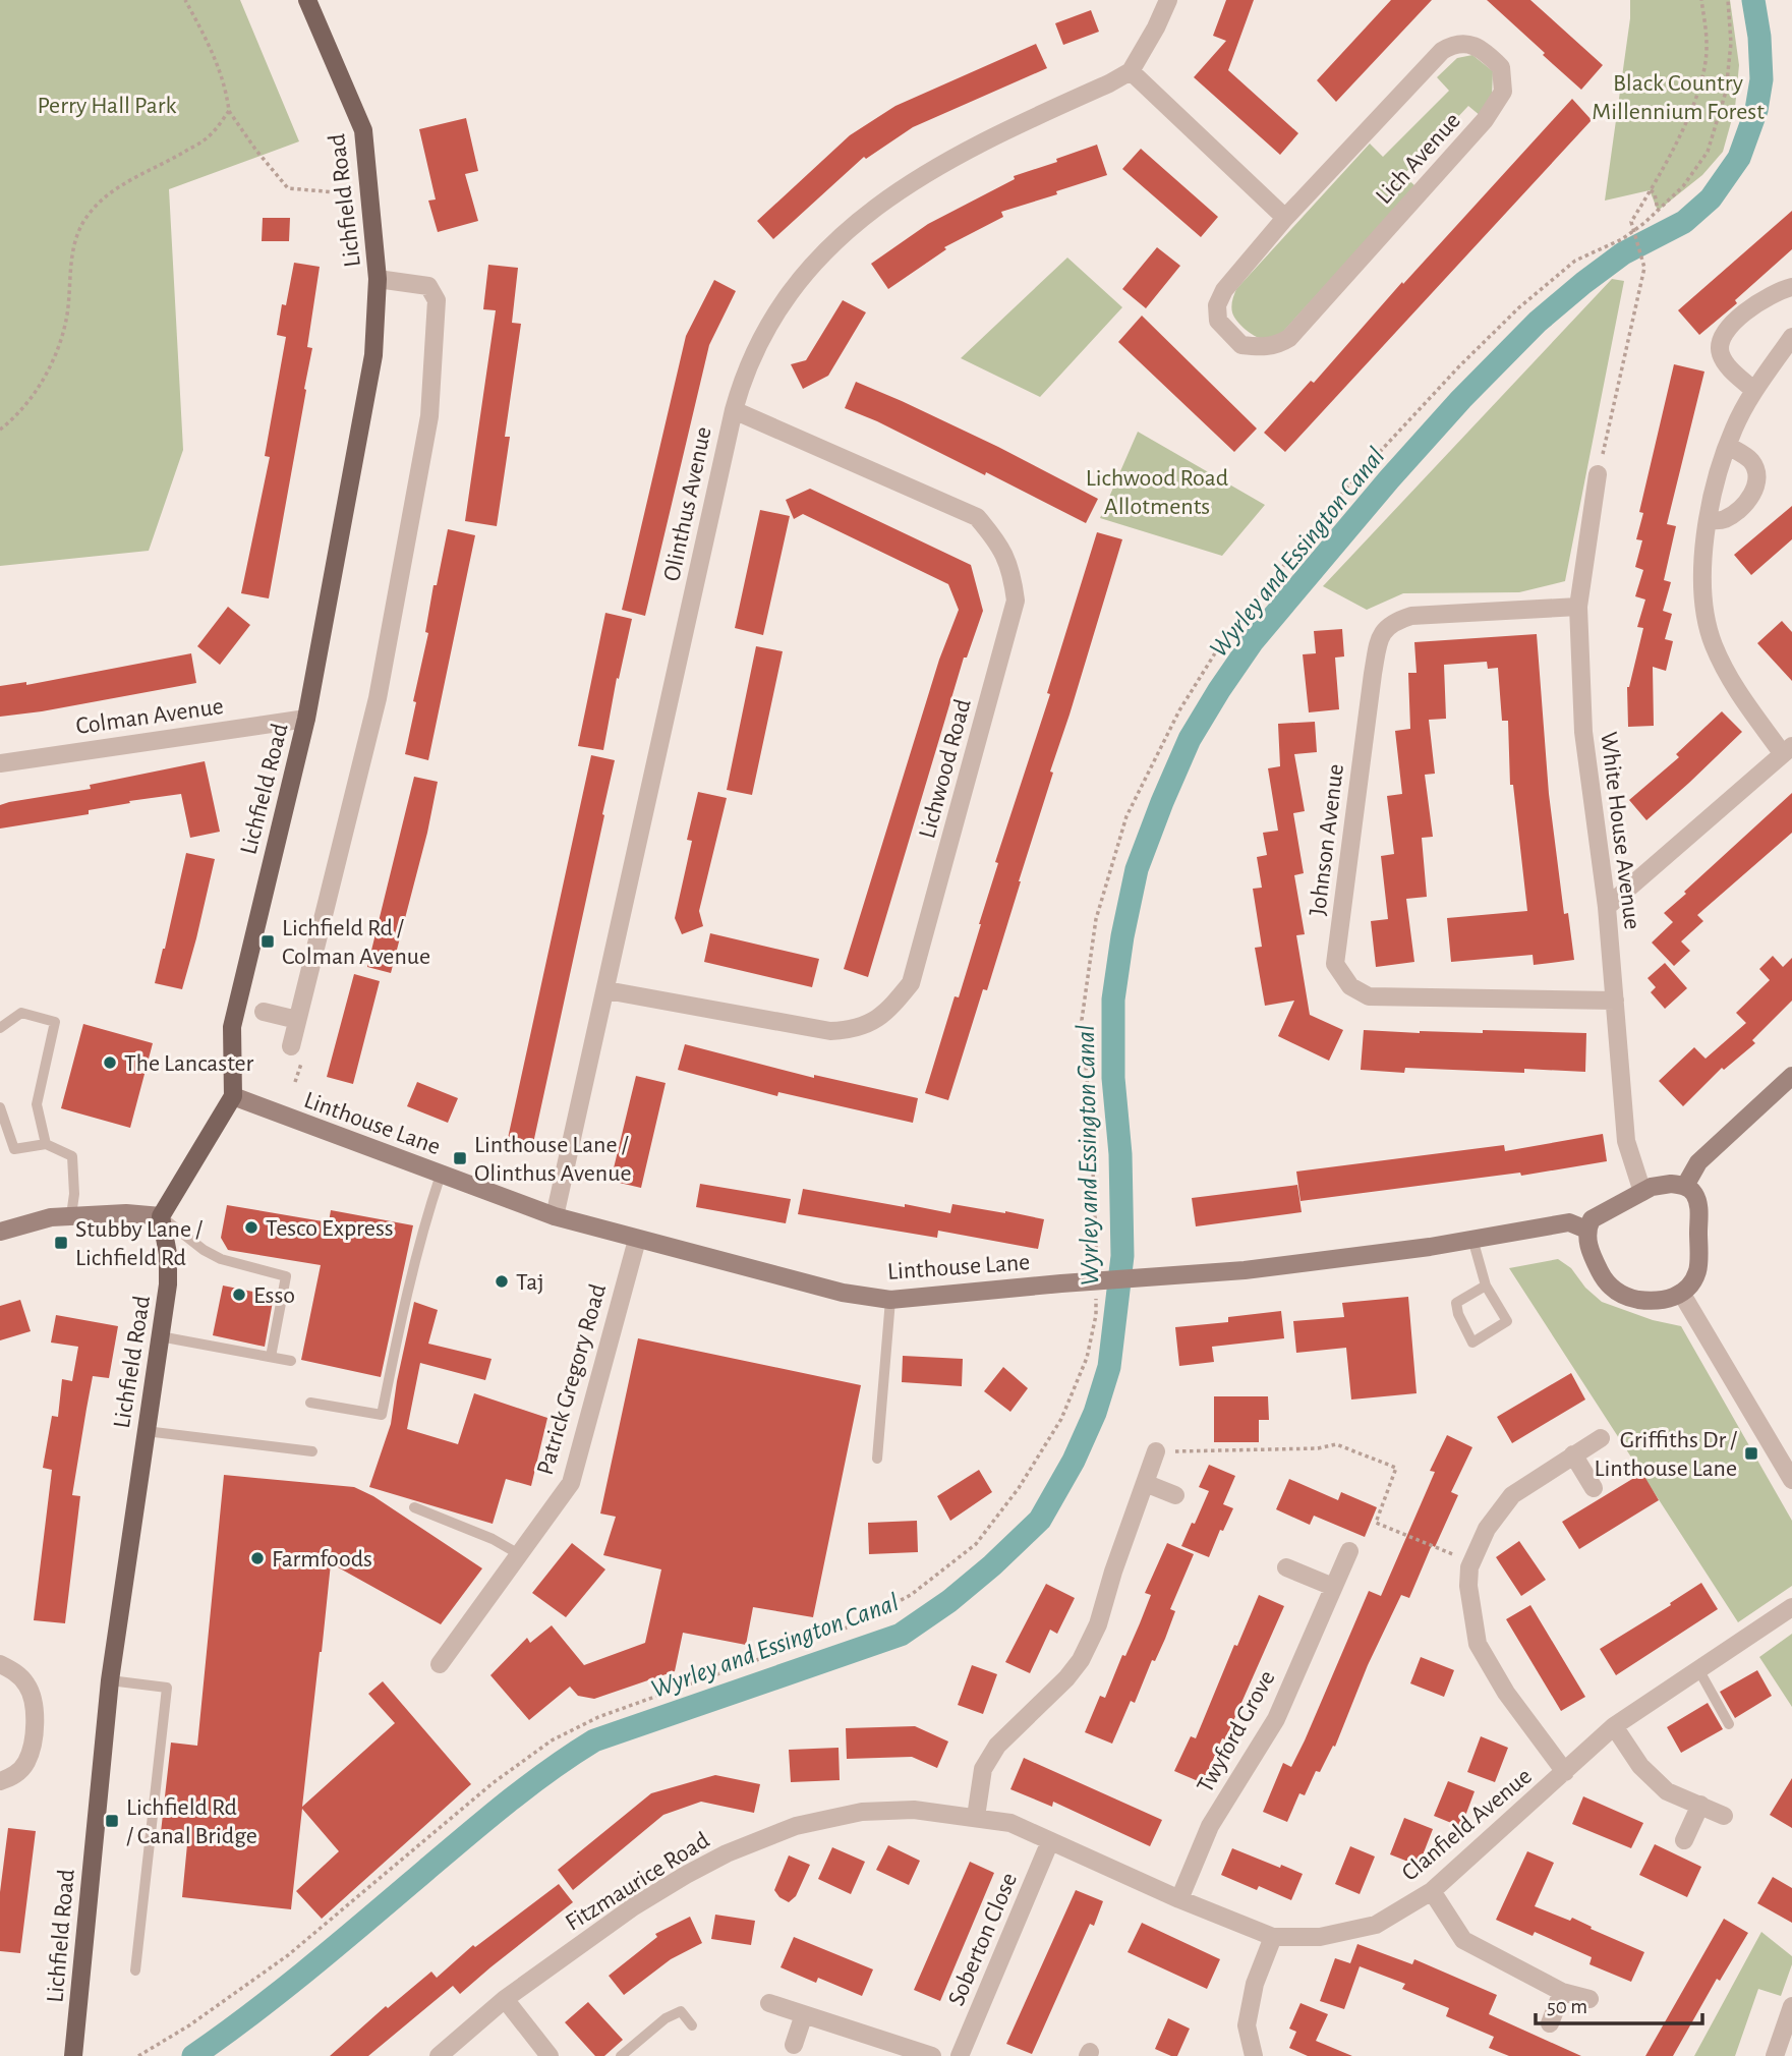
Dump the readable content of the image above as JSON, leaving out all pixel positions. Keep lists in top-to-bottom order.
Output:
{
  "streets": {
    "main road": ["Lichfield Road"],
    "street": [
      "Lich Avenue",
      "Olinthus Avenue",
      "Colman Avenue",
      "Lichwood Road",
      "White House Avenue",
      "Johnson Avenue",
      "Linthouse Lane",
      "Patrick Gregory Road",
      "Twyford Grove",
      "Clanfield Avenue",
      "Fitzmaurice Road",
      "Soberton Close"
    ]
  },
  "crossings": [
    ["Lichfield Road", "Colman Avenue"],
    ["Lichfield Road", "Linthouse Lane"],
    ["Olinthus Avenue", "Lichwood Road"],
    ["Olinthus Avenue", "Linthouse Lane"],
    ["White House Avenue", "Johnson Avenue"],
    ["White House Avenue", "Linthouse Lane"],
    ["Linthouse Lane", "Patrick Gregory Road"],
    ["Twyford Grove", "Clanfield Avenue"],
    ["Clanfield Avenue", "Fitzmaurice Road"],
    ["Clanfield Avenue", "Soberton Close"]
  ],
  "water": ["Wyrley and Essington Canal"],
  "parks": ["Black Country Millennium Forest", "Perry Hall Park", "Lichwood Road Allotments"],
  "places": {
    "transit": [
      "Lichfield Rd / Colman Avenue",
      "Linthouse Lane / Olinthus Avenue",
      "Stubby Lane / Lichfield Rd",
      "Griffiths Dr / Linthouse Lane",
      "Lichfield Rd / Canal Bridge"
    ],
    "other": [
      "The Lancaster",
      "Tesco Express",
      "Taj",
      "Esso",
      "Farmfoods"
    ]
  },
  "scale_bar": "50 m"
}
